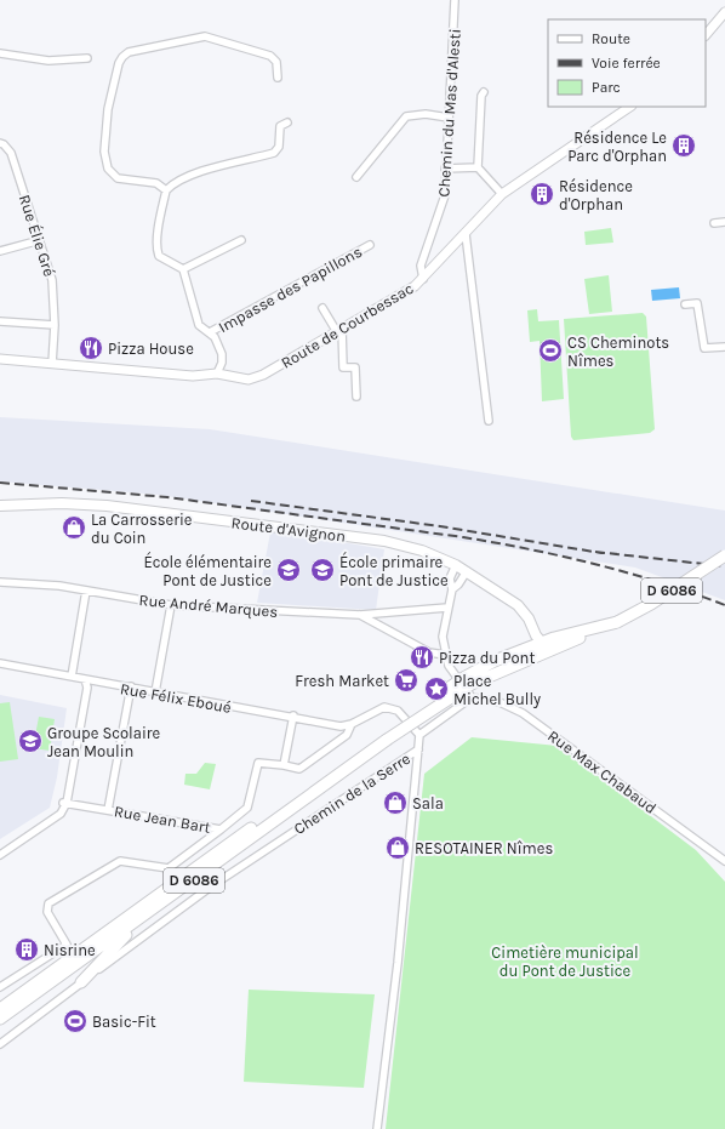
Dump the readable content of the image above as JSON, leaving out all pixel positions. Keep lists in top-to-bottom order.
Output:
{
  "streets": {
    "main road": ["Route d'Avignon", "D 6086"],
    "street": [
      "Chemin du Mas d'Alesti",
      "Rue Élie Gré",
      "Impasse des Papillons",
      "Route de Courbessac",
      "Rue André Marques",
      "Rue Félix Eboué",
      "Rue Max Chabaud",
      "Chemin de la Serre",
      "Rue Jean Bart"
    ]
  },
  "crossings": [
    ["Chemin du Mas d'Alesti", "Route de Courbessac"],
    ["Rue Élie Gré", "Route de Courbessac"],
    ["Route d'Avignon", "D 6086"]
  ],
  "parks": ["Cimetière municipal du Pont de Justice"],
  "places": {
    "building": ["Résidence Le Parc d'Orphan", "Résidence d'Orphan", "Nisrine"],
    "restaurant": ["Pizza House", "Pizza du Pont"],
    "sports": ["CS Cheminots Nîmes", "Basic-Fit"],
    "shop": ["La Carrosserie du Coin", "Sala", "RESOTAINER Nîmes"],
    "school or university": ["École élémentaire Pont de Justice", "École primaire Pont de Justice", "Groupe Scolaire Jean Moulin"],
    "supermarket": ["Fresh Market"],
    "place": ["Place Michel Bully"]
  },
  "legend": ["Route", "Voie ferrée", "Parc"]
}
